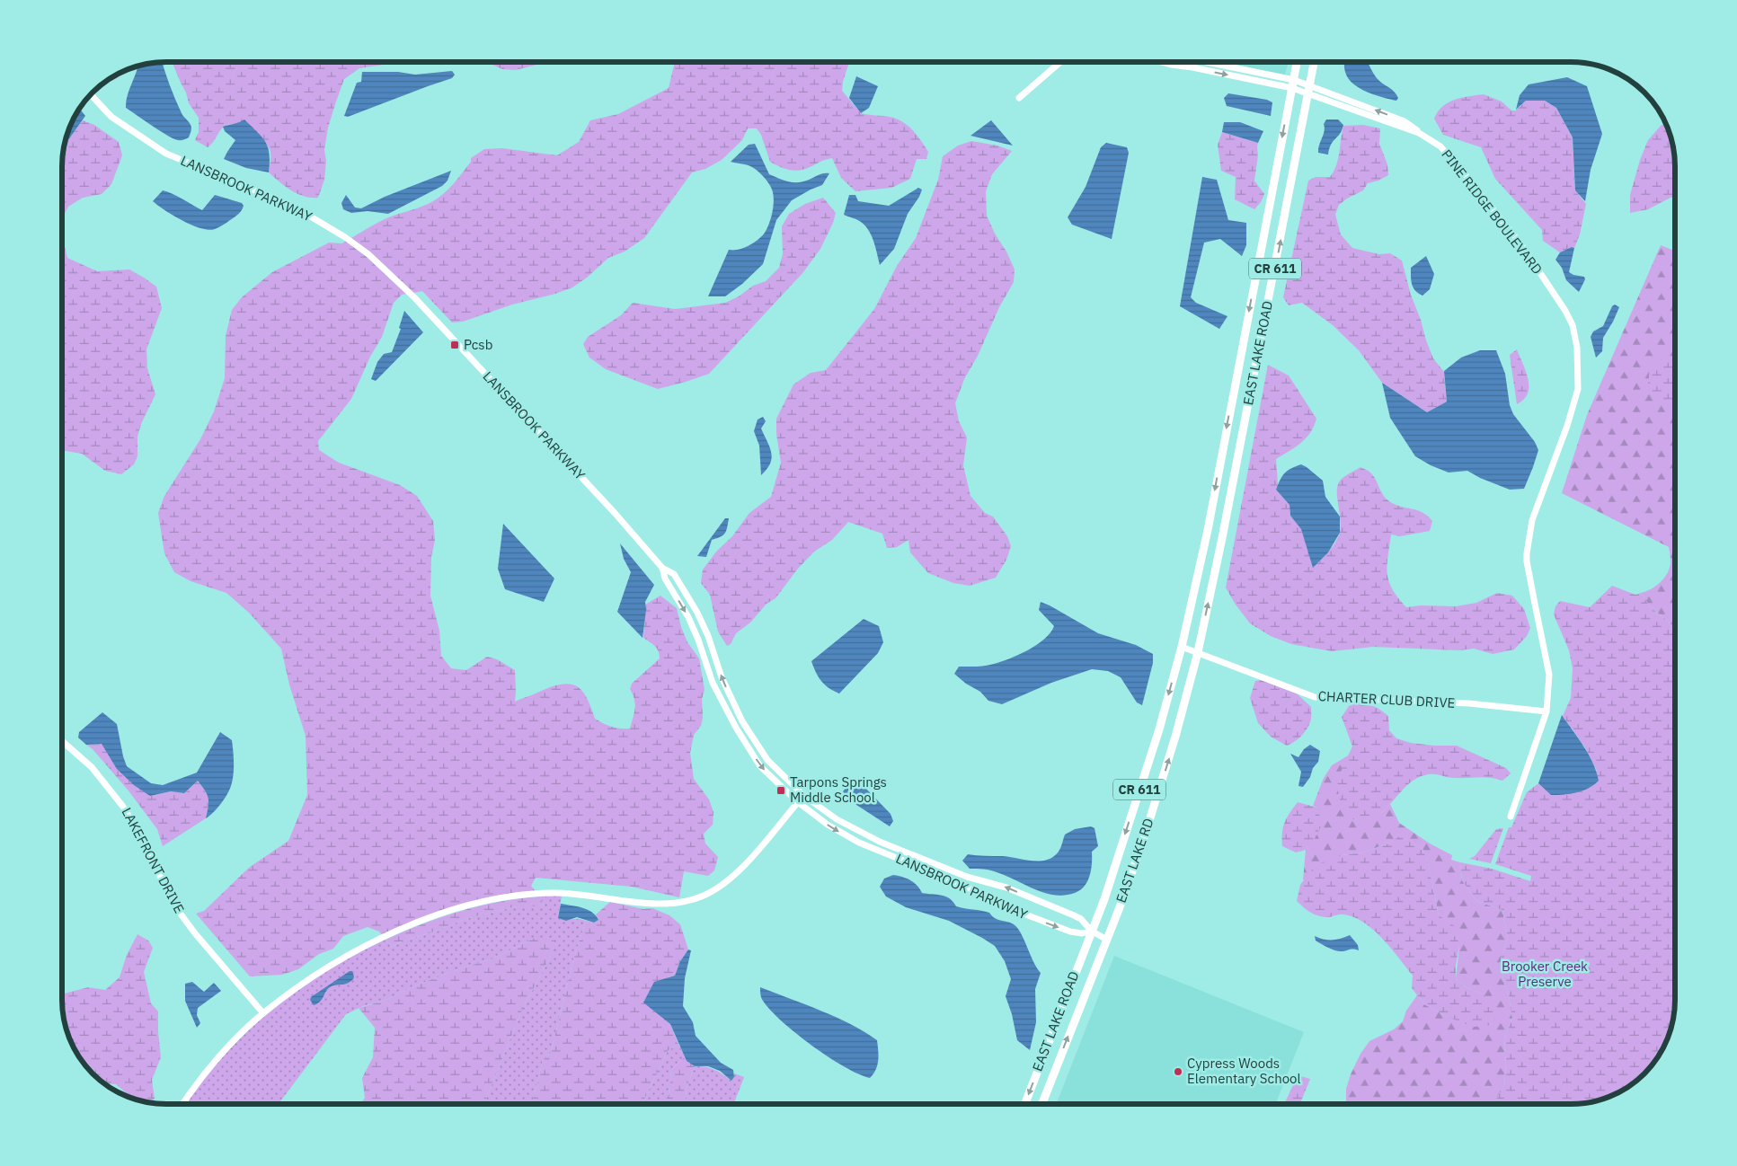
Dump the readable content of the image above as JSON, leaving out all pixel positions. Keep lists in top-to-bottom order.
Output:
{
  "streets": {
    "main road": ["CR 611", "EAST LAKE ROAD", "EAST LAKE RD"],
    "street": [
      "LANSBROOK PARKWAY",
      "PINE RIDGE BOULEVARD",
      "CHARTER CLUB DRIVE",
      "LAKEFRONT DRIVE"
    ]
  },
  "crossings": [
    ["LANSBROOK PARKWAY", "EAST LAKE ROAD"],
    ["LANSBROOK PARKWAY", "EAST LAKE RD"],
    ["PINE RIDGE BOULEVARD", "EAST LAKE ROAD"],
    ["PINE RIDGE BOULEVARD", "CHARTER CLUB DRIVE"],
    ["CR 611", "EAST LAKE RD"],
    ["EAST LAKE ROAD", "CHARTER CLUB DRIVE"],
    ["EAST LAKE ROAD", "EAST LAKE RD"],
    ["CHARTER CLUB DRIVE", "EAST LAKE RD"]
  ],
  "parks": ["Brooker Creek Preserve"],
  "places": {
    "transit": ["Pcsb", "Tarpons Springs Middle School"],
    "other": ["Cypress Woods Elementary School"]
  }
}
